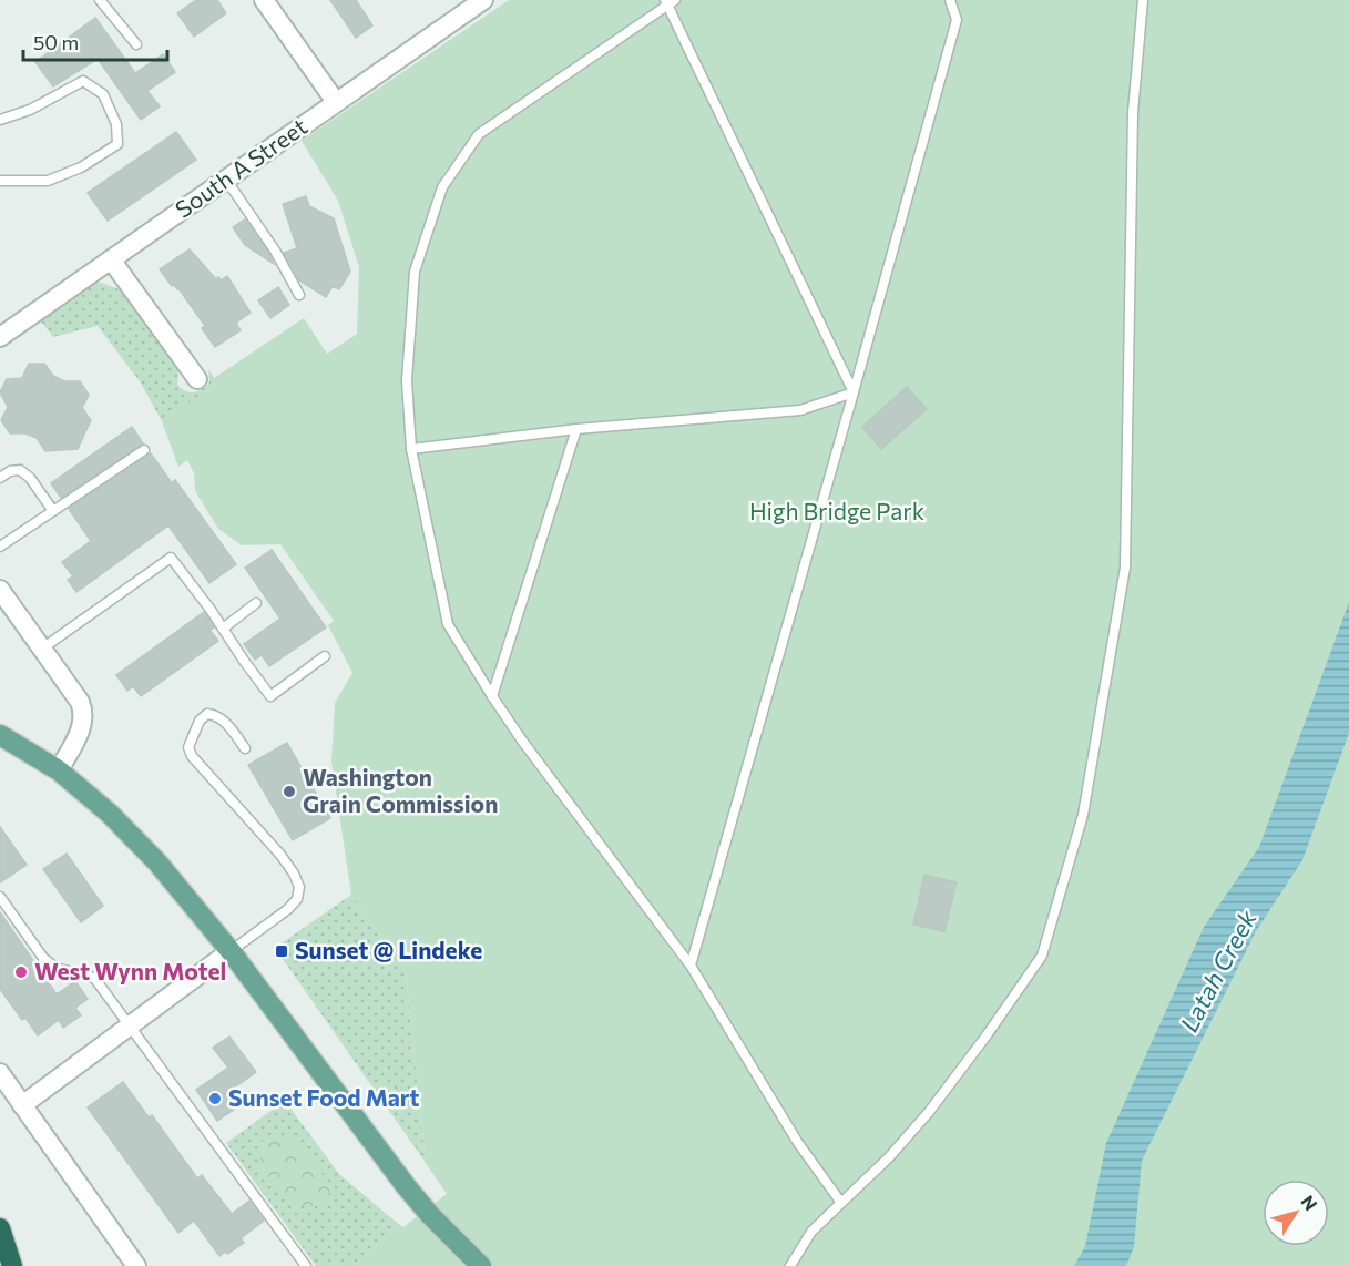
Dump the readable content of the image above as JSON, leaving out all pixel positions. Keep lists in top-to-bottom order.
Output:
{
  "streets": {
    "street": ["South A Street"]
  },
  "water": ["Latah Creek"],
  "parks": ["High Bridge Park"],
  "places": {
    "other": ["Washington Grain Commission", "West Wynn Motel", "Sunset Food Mart"],
    "transit": ["Sunset @ Lindeke"]
  },
  "scale_bar": "50 m",
  "north": "top right"
}
